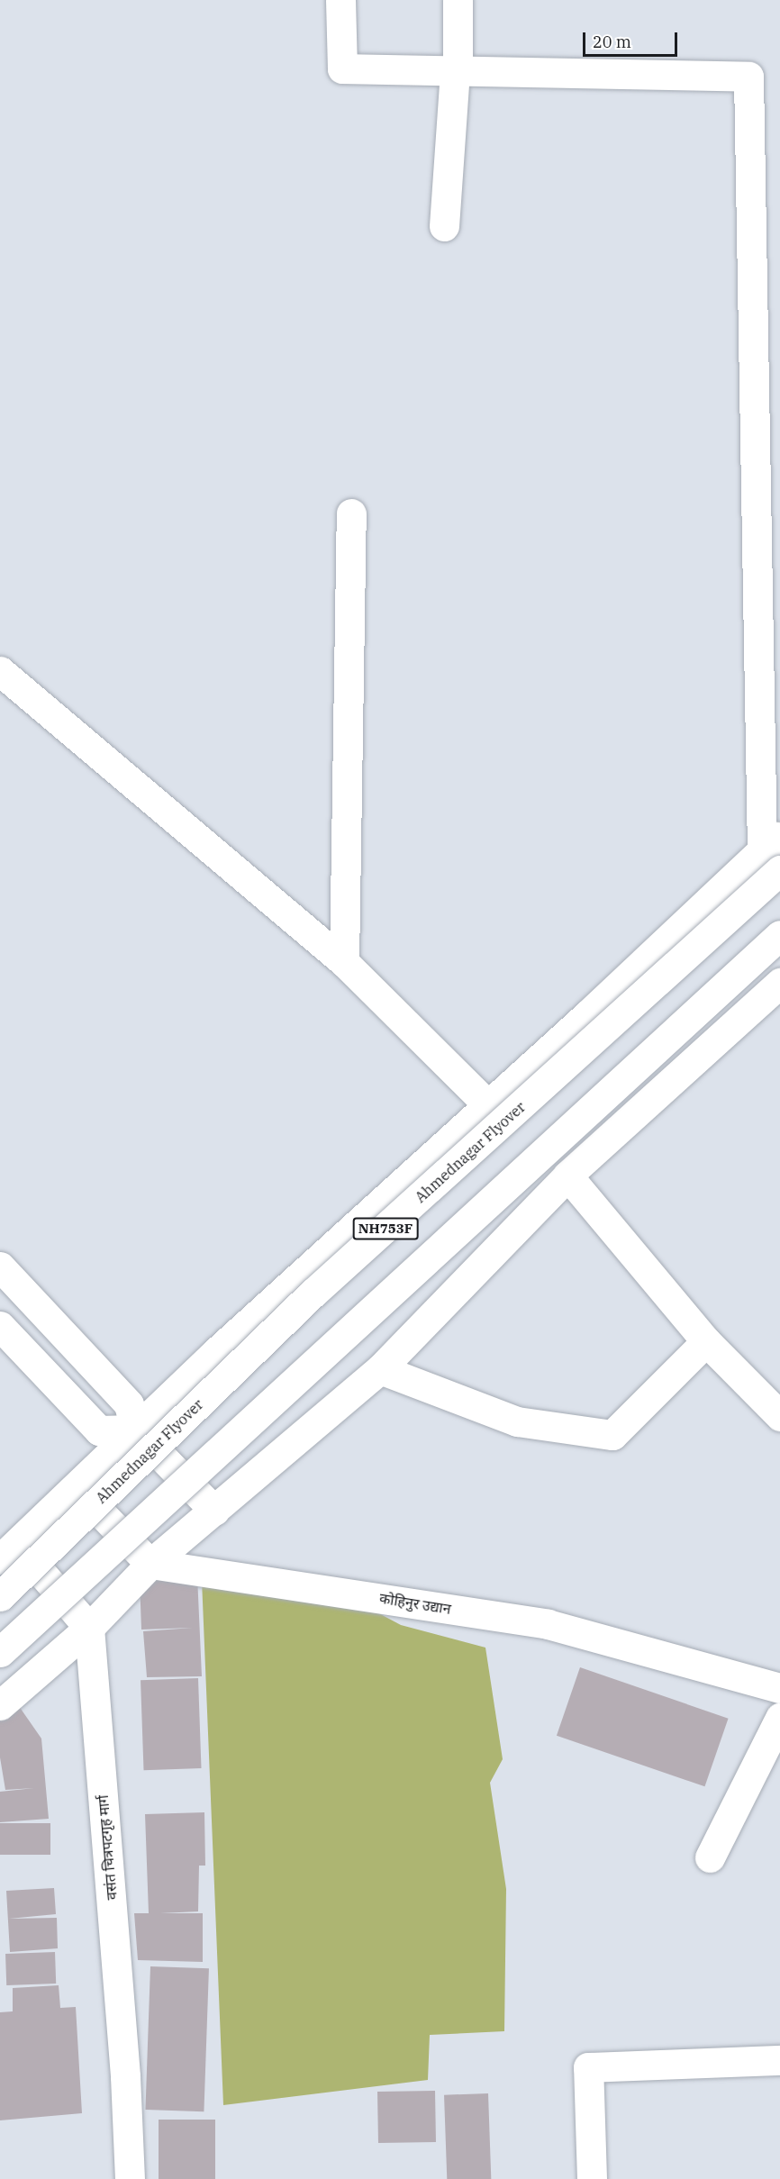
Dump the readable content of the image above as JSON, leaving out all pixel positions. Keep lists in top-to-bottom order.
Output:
{
  "streets": {
    "main road": [
      "Ahmednagar Flyover",
      "NH753F",
      "कोहिनुर उद्यान",
      "वसंत चित्रपटगृह मार्ग"
    ]
  },
  "scale_bar": "20 m"
}
